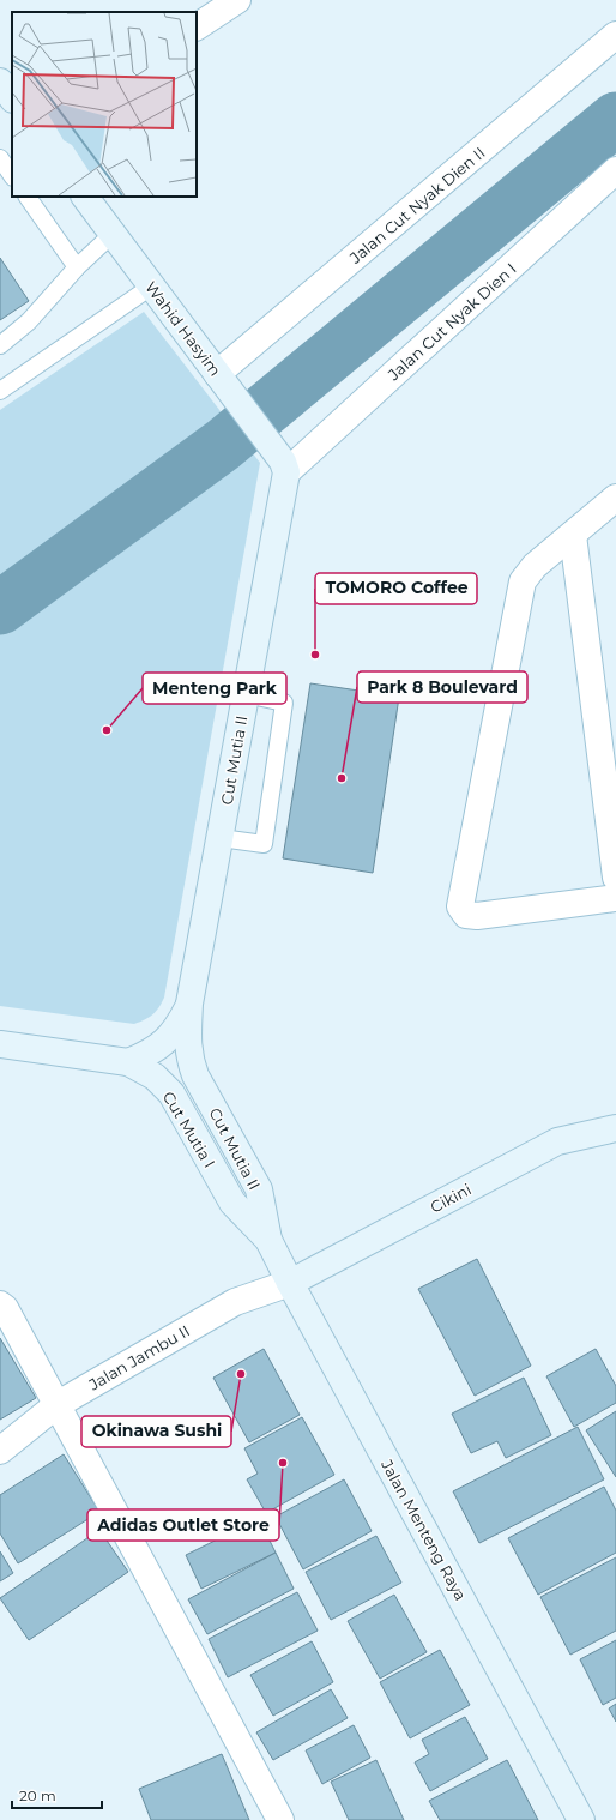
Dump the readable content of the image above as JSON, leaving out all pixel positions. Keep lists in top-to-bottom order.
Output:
{
  "streets": {
    "main road": [
      "Wahid Hasyim",
      "Cut Mutia II",
      "Cut Mutia I",
      "Cikini",
      "Jalan Menteng Raya"
    ],
    "street": ["Jalan Cut Nyak Dien II", "Jalan Cut Nyak Dien I", "Jalan Jambu II"]
  },
  "crossings": [
    ["Jalan Cut Nyak Dien II", "Wahid Hasyim"],
    ["Jalan Cut Nyak Dien I", "Wahid Hasyim"],
    ["Jalan Cut Nyak Dien I", "Cut Mutia II"],
    ["Wahid Hasyim", "Cut Mutia II"],
    ["Cut Mutia II", "Cut Mutia I"],
    ["Cut Mutia II", "Jalan Menteng Raya"],
    ["Cut Mutia I", "Jalan Menteng Raya"],
    ["Cikini", "Jalan Jambu II"],
    ["Cikini", "Jalan Menteng Raya"],
    ["Jalan Jambu II", "Jalan Menteng Raya"]
  ],
  "places": [
    "TOMORO Coffee",
    "Menteng Park",
    "Park 8 Boulevard",
    "Okinawa Sushi",
    "Adidas Outlet Store"
  ],
  "scale_bar": "20 m"
}
